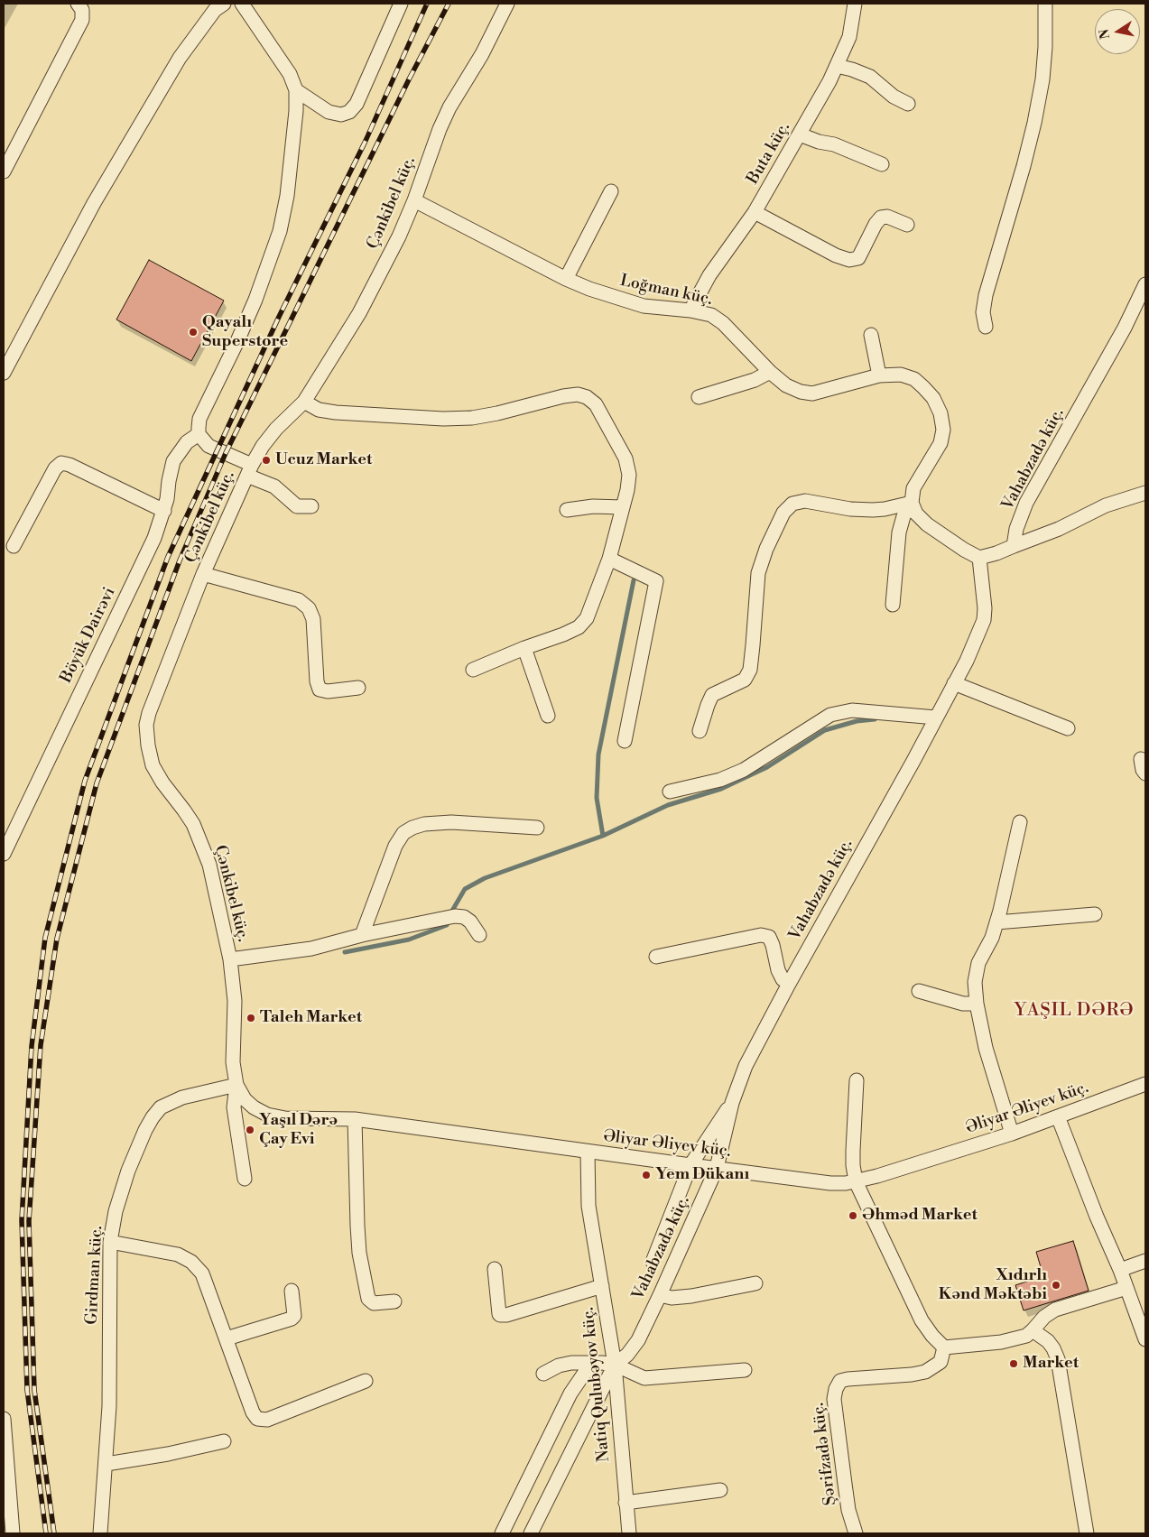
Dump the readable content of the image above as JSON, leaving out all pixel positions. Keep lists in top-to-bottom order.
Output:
{
  "streets": {
    "street": [
      "Buta küç.",
      "Çənkibel küç.",
      "Loğman küç.",
      "Vahabzadə küç.",
      "Böyük Dairəvi",
      "Əliyar Əliyev küç.",
      "Girdman küç.",
      "Natiq Qulubəyov küç.",
      "Şərifzadə küç."
    ]
  },
  "crossings": [
    ["Buta küç.", "Loğman küç."],
    ["Çənkibel küç.", "Loğman küç."],
    ["Çənkibel küç.", "Əliyar Əliyev küç."],
    ["Çənkibel küç.", "Girdman küç."],
    ["Vahabzadə küç.", "Əliyar Əliyev küç."],
    ["Vahabzadə küç.", "Natiq Qulubəyov küç."],
    ["Əliyar Əliyev küç.", "Girdman küç."],
    ["Əliyar Əliyev küç.", "Natiq Qulubəyov küç."]
  ],
  "districts": ["YAŞIL DƏRƏ"],
  "places": [
    "Qayalı Superstore",
    "Ucuz Market",
    "Taleh Market",
    "Yaşıl Dərə Çay Evi",
    "Yem Dükanı",
    "Əhməd Market",
    "Xıdırlı Kənd Məktəbi",
    "Market"
  ],
  "north": "left"
}
